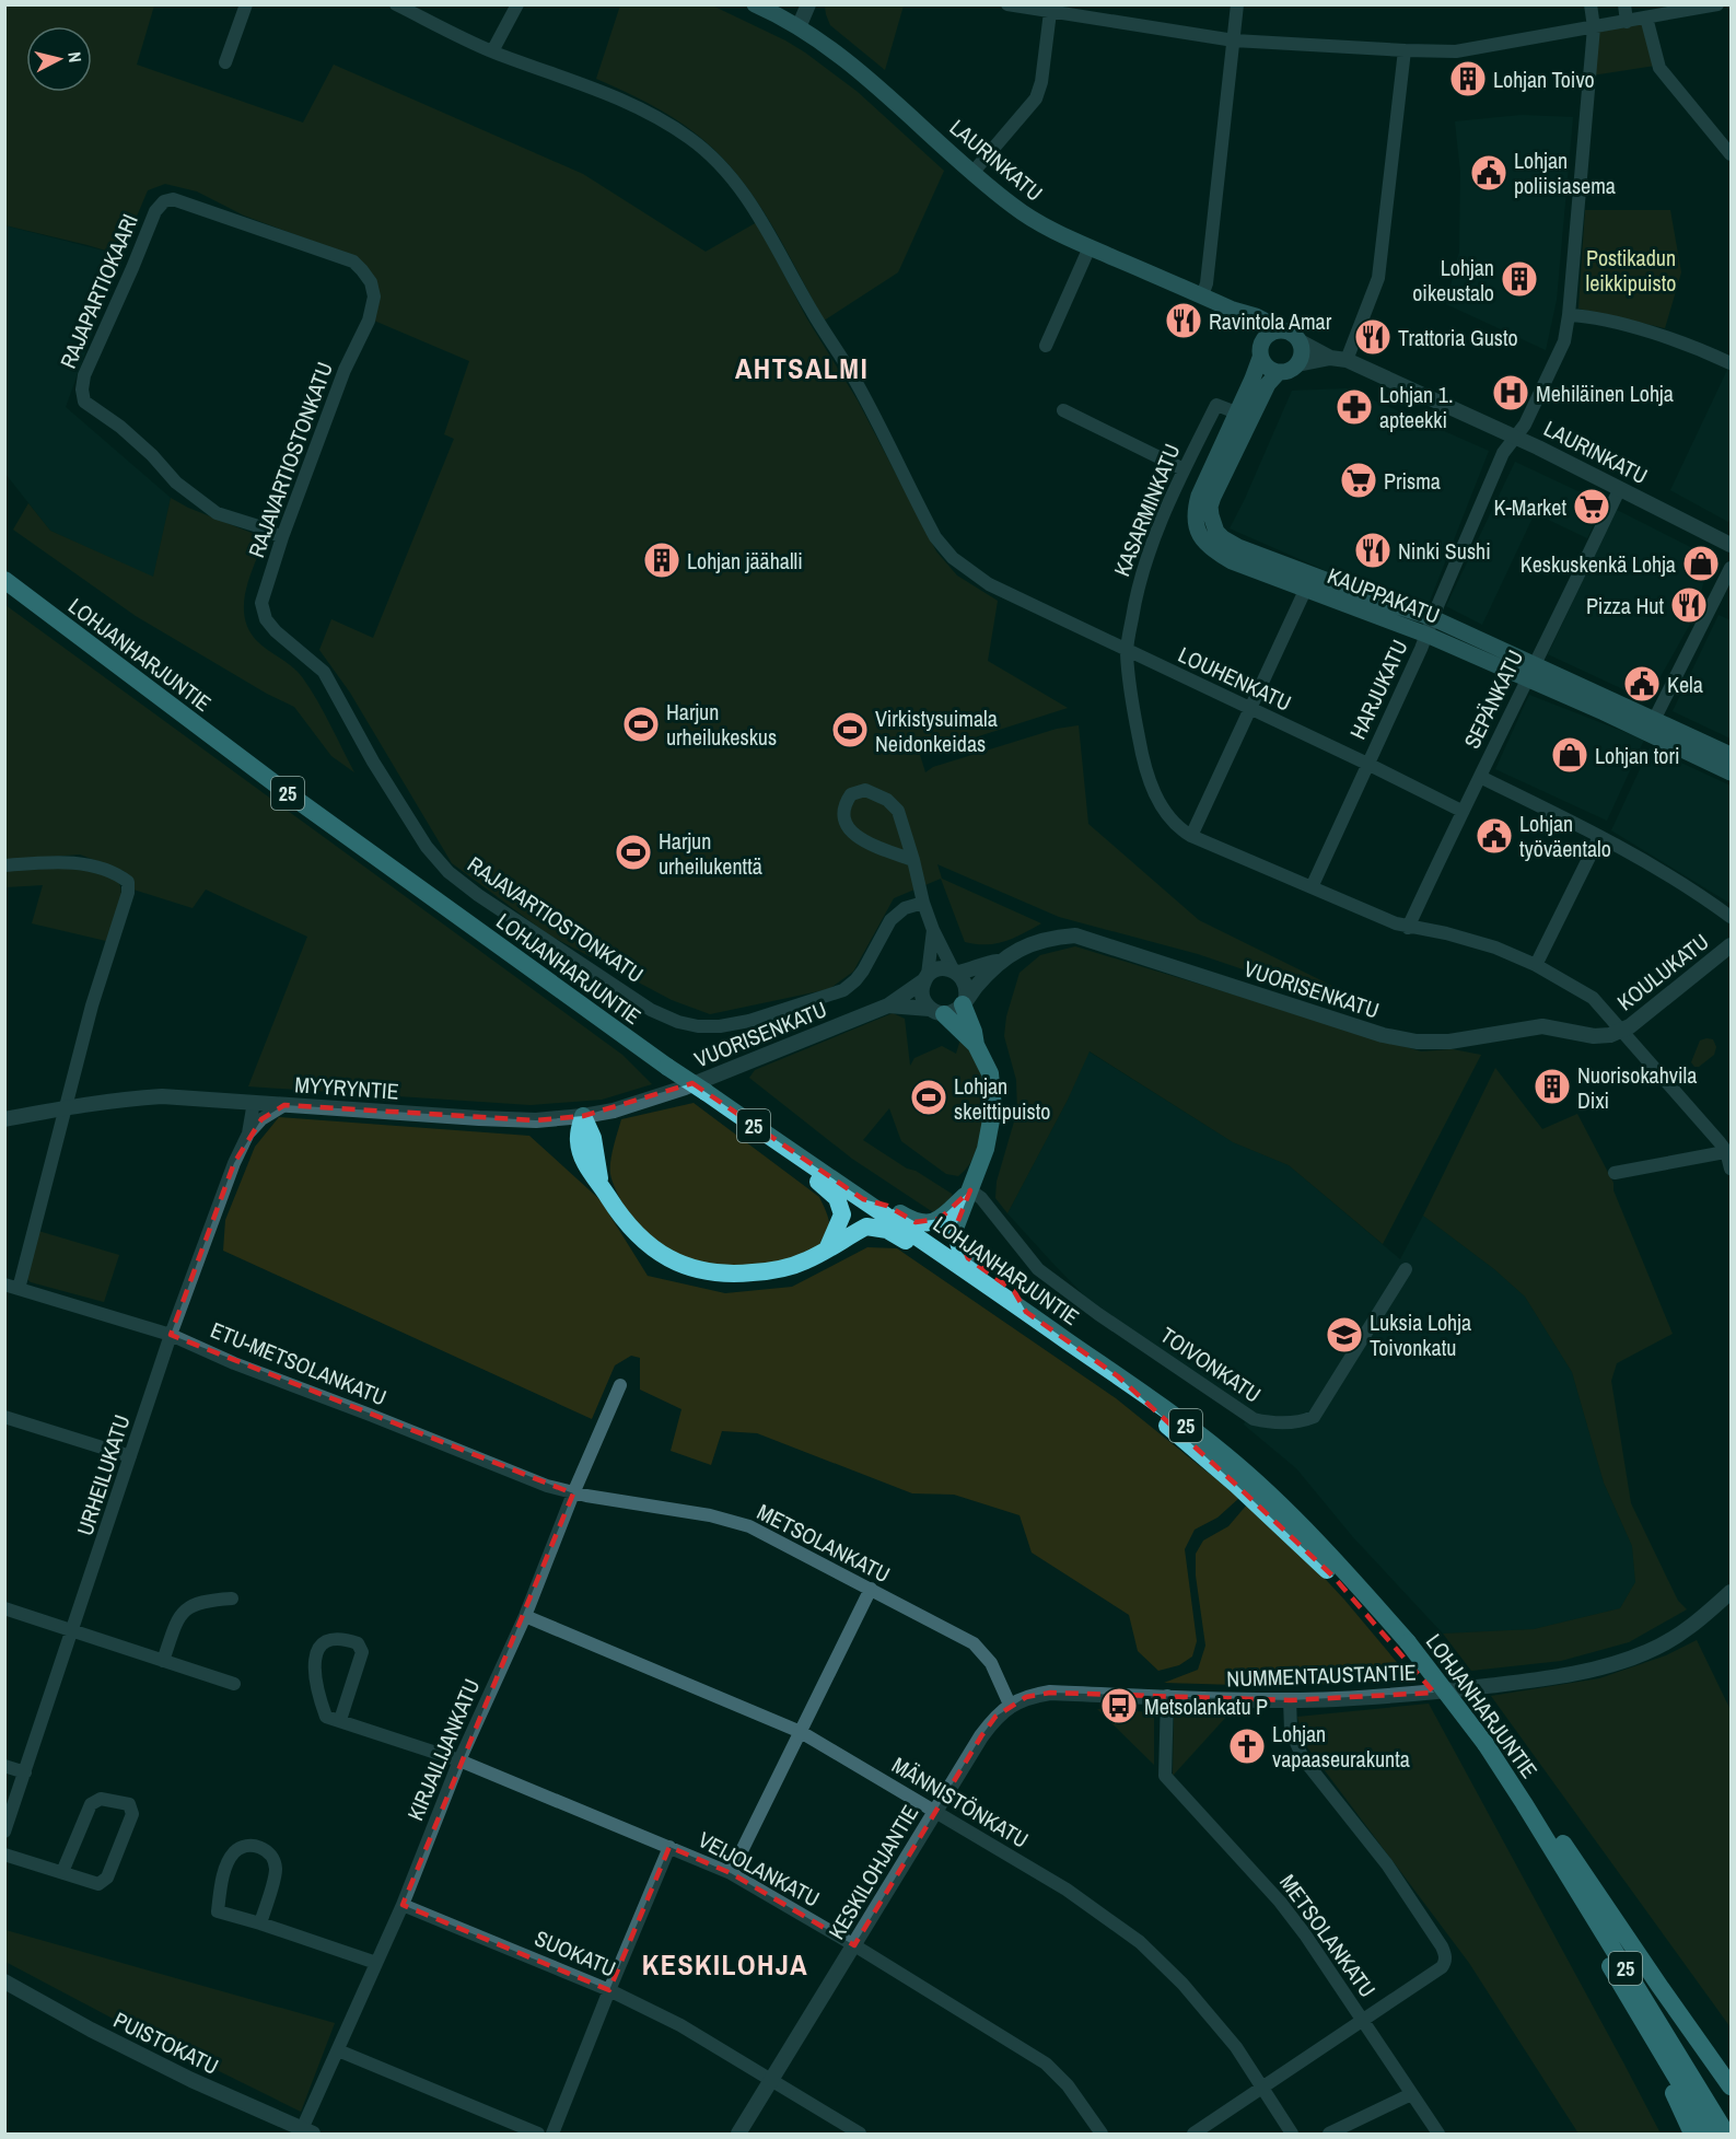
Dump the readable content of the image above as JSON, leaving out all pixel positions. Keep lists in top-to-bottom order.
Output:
{
  "streets": {
    "highway": ["LOHJANHARJUNTIE", "25"],
    "main road": ["LAURINKATU", "KAUPPAKATU"],
    "street": [
      "RAJAPARTIOKAARI",
      "RAJAVARTIOSTONKATU",
      "KASARMINKATU",
      "LOUHENKATU",
      "HARJUKATU",
      "SEPÄNKATU",
      "KOULUKATU",
      "VUORISENKATU",
      "MYYRYNTIE",
      "ETU-METSOLANKATU",
      "TOIVONKATU",
      "URHEILUKATU",
      "METSOLANKATU",
      "NUMMENTAUSTANTIE",
      "KIRJAILIJANKATU",
      "MÄNNISTÖNKATU",
      "VEIJOLANKATU",
      "KESKILOHJANTIE",
      "SUOKATU",
      "PUISTOKATU"
    ]
  },
  "crossings": [
    ["LAURINKATU", "KAUPPAKATU"],
    ["LAURINKATU", "HARJUKATU"],
    ["LAURINKATU", "SEPÄNKATU"],
    ["RAJAPARTIOKAARI", "RAJAVARTIOSTONKATU"],
    ["KASARMINKATU", "KAUPPAKATU"],
    ["KASARMINKATU", "LOUHENKATU"],
    ["KASARMINKATU", "HARJUKATU"],
    ["KASARMINKATU", "SEPÄNKATU"],
    ["KASARMINKATU", "KOULUKATU"],
    ["KASARMINKATU", "VUORISENKATU"],
    ["KAUPPAKATU", "HARJUKATU"],
    ["KAUPPAKATU", "SEPÄNKATU"],
    ["LOUHENKATU", "HARJUKATU"],
    ["LOUHENKATU", "SEPÄNKATU"],
    ["KOULUKATU", "VUORISENKATU"],
    ["VUORISENKATU", "MYYRYNTIE"],
    ["MYYRYNTIE", "URHEILUKATU"],
    ["ETU-METSOLANKATU", "URHEILUKATU"],
    ["ETU-METSOLANKATU", "METSOLANKATU"],
    ["ETU-METSOLANKATU", "KIRJAILIJANKATU"],
    ["METSOLANKATU", "NUMMENTAUSTANTIE"],
    ["METSOLANKATU", "KIRJAILIJANKATU"],
    ["METSOLANKATU", "KESKILOHJANTIE"],
    ["NUMMENTAUSTANTIE", "KESKILOHJANTIE"],
    ["KIRJAILIJANKATU", "MÄNNISTÖNKATU"],
    ["KIRJAILIJANKATU", "VEIJOLANKATU"],
    ["KIRJAILIJANKATU", "SUOKATU"],
    ["KIRJAILIJANKATU", "PUISTOKATU"],
    ["MÄNNISTÖNKATU", "KESKILOHJANTIE"],
    ["VEIJOLANKATU", "KESKILOHJANTIE"],
    ["KESKILOHJANTIE", "SUOKATU"]
  ],
  "districts": ["AHTSALMI", "KESKILOHJA"],
  "parks": ["Postikadun leikkipuisto"],
  "places": {
    "building": [
      "Lohjan Toivo",
      "Lohjan oikeustalo",
      "Lohjan jäähalli",
      "Nuorisokahvila Dixi"
    ],
    "public building": ["Lohjan poliisiasema", "Kela", "Lohjan työväentalo"],
    "restaurant": [
      "Ravintola Amar",
      "Trattoria Gusto",
      "Ninki Sushi",
      "Pizza Hut"
    ],
    "hospital": ["Mehiläinen Lohja"],
    "pharmacy": ["Lohjan 1. apteekki"],
    "supermarket": ["Prisma", "K-Market"],
    "shop": ["Keskuskenkä Lohja", "Lohjan tori"],
    "sports": [
      "Harjun urheilukeskus",
      "Virkistysuimala Neidonkeidas",
      "Harjun urheilukenttä",
      "Lohjan skeittipuisto"
    ],
    "school or university": ["Luksia Lohja Toivonkatu"],
    "bus stop": ["Metsolankatu P"],
    "church": ["Lohjan vapaaseurakunta"]
  },
  "north": "right"
}
